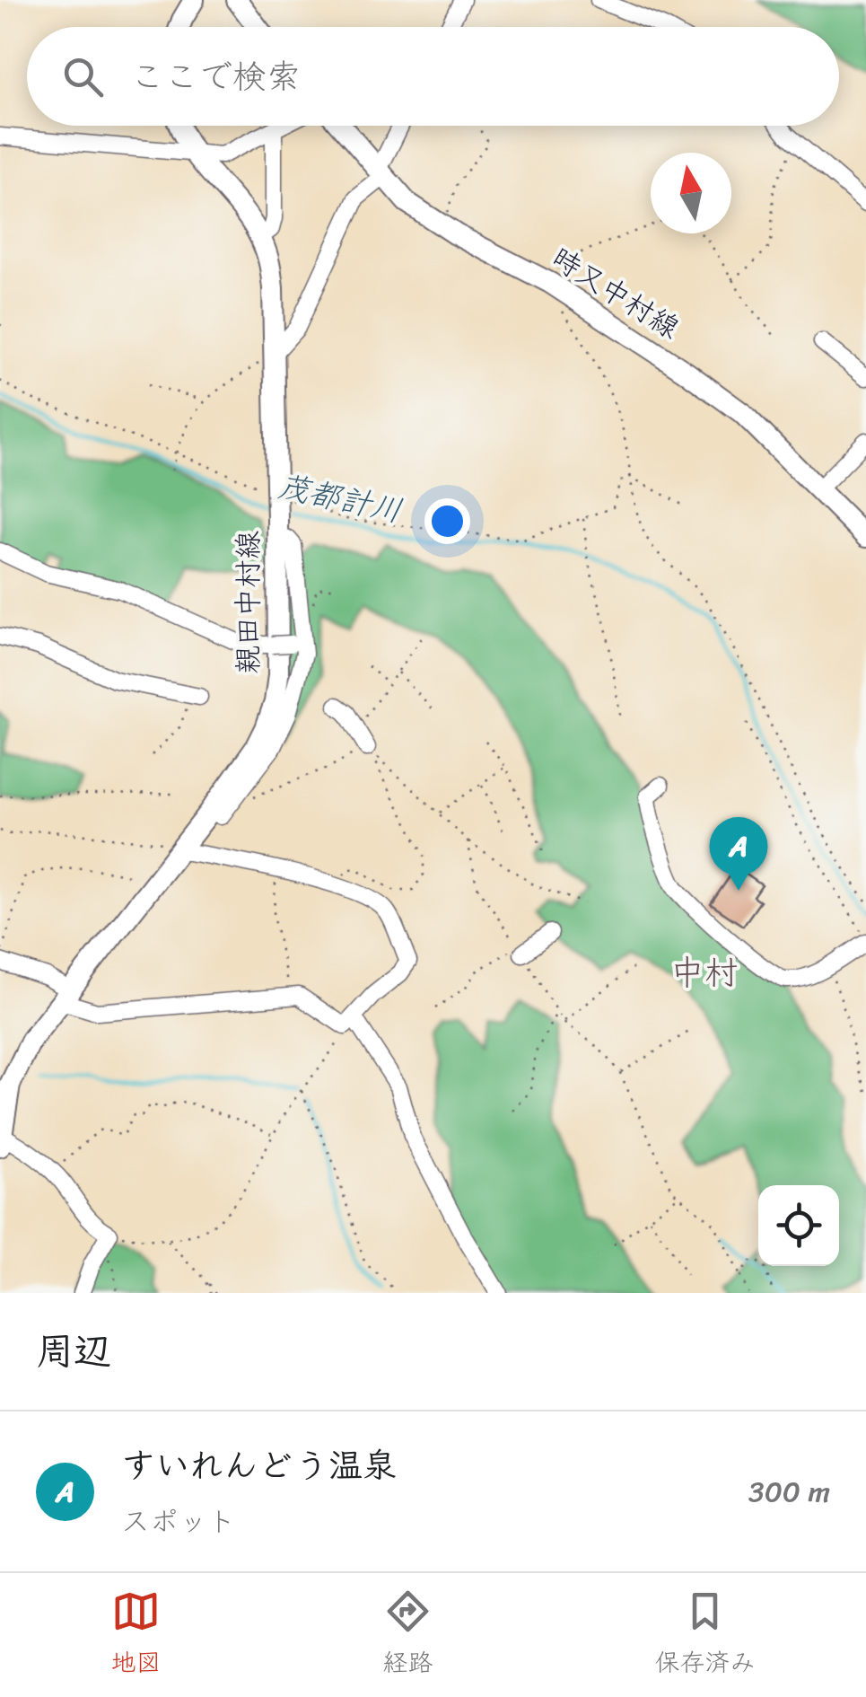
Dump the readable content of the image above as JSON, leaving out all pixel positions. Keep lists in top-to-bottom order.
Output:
{
  "streets": {
    "main road": ["時又中村線", "親田中村線"]
  },
  "districts": ["中村"],
  "water": ["茂都計川"],
  "north": "top",
  "page": {
    "search": "ここで検索",
    "pins": "A",
    "heading": "周辺",
    "list": [
      {
        "mark": "A",
        "name": "すいれんどう温泉",
        "note": "スポット",
        "value": "300 m"
      }
    ],
    "nav": ["地図", "経路", "保存済み"]
  }
}
